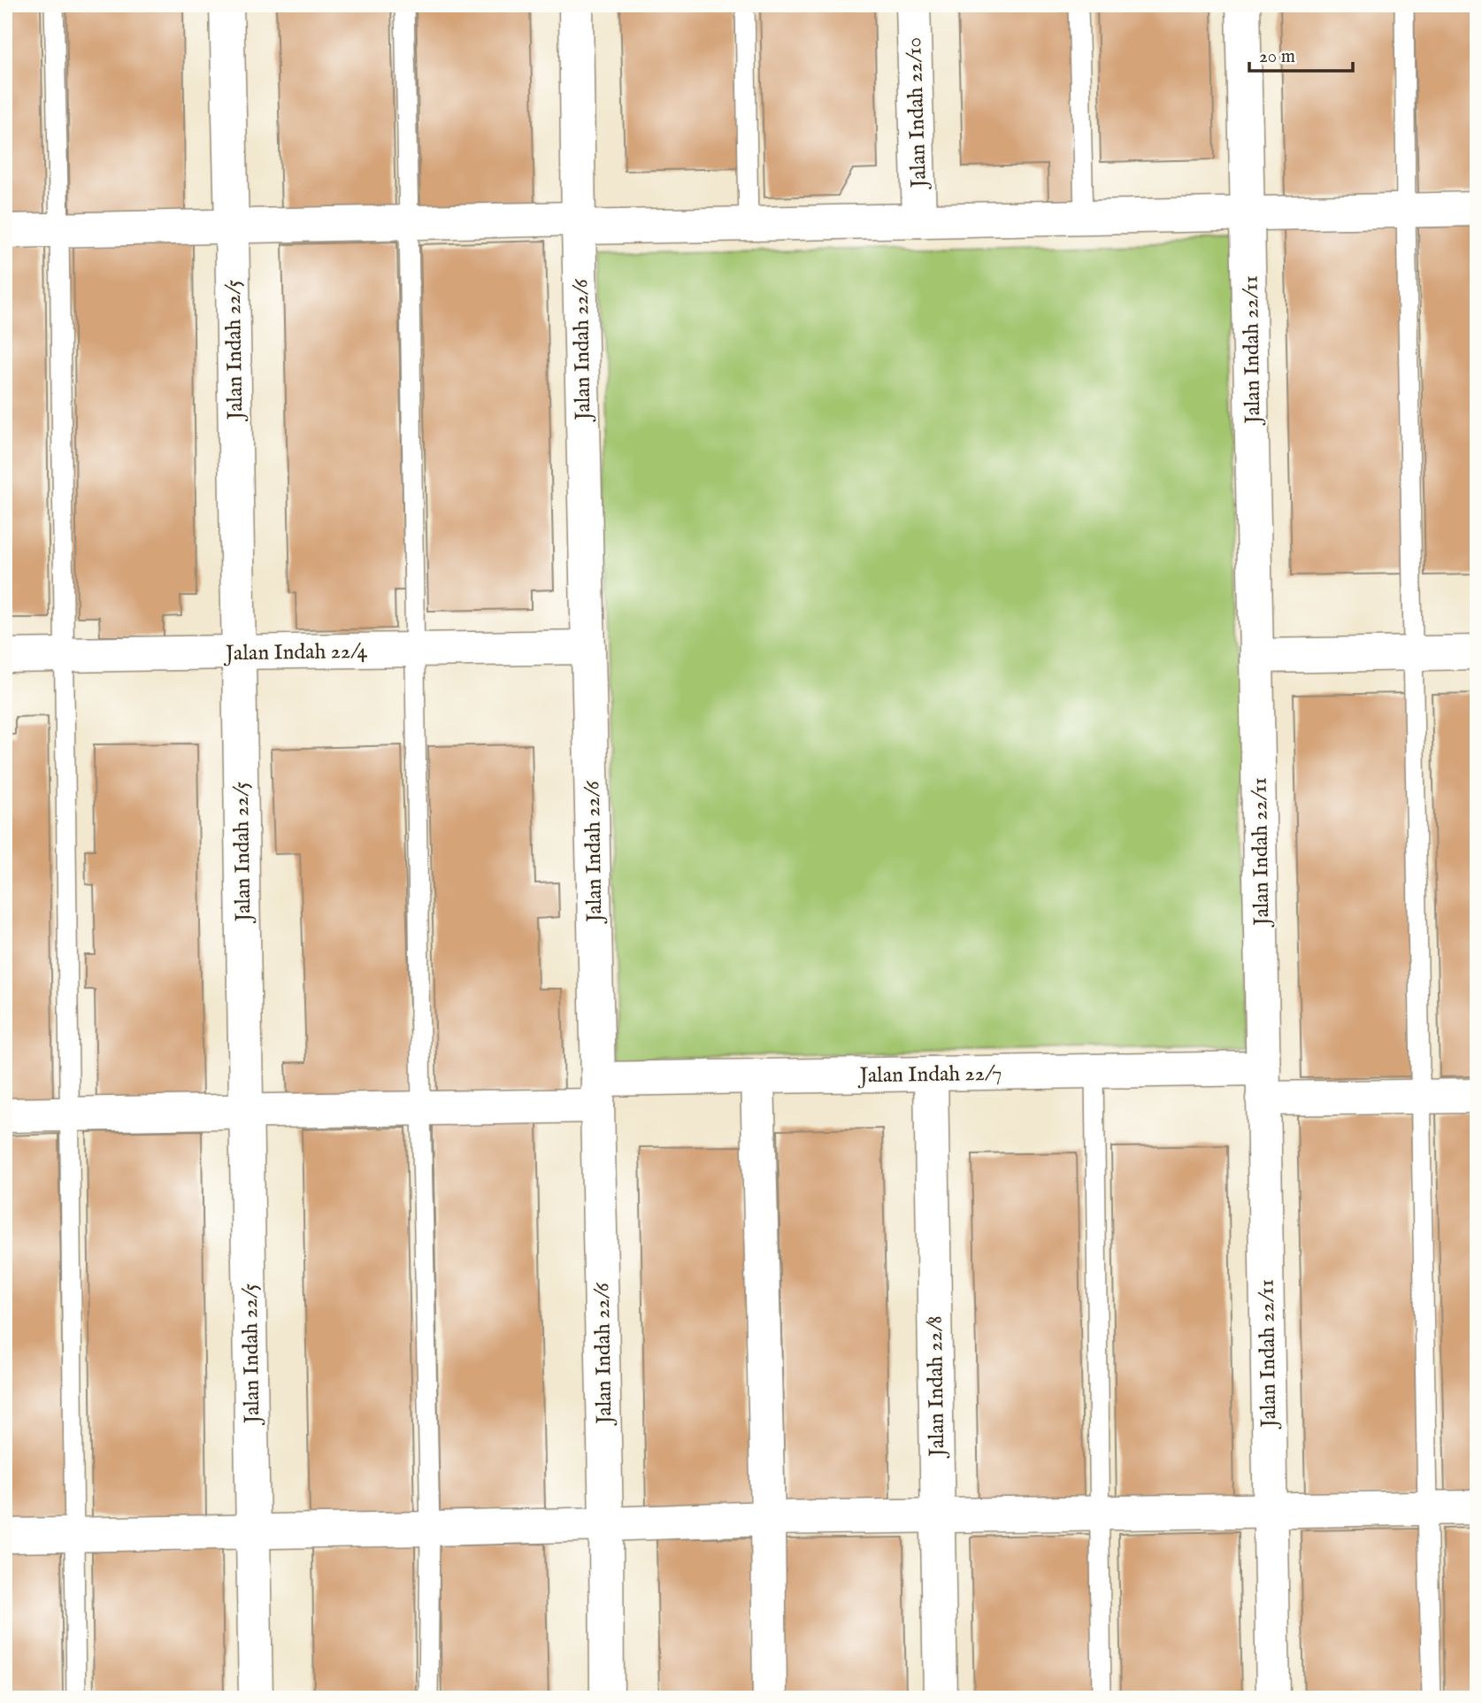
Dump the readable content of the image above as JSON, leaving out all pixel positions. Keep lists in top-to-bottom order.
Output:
{
  "streets": {
    "street": [
      "Jalan Indah 22/10",
      "Jalan Indah 22/5",
      "Jalan Indah 22/6",
      "Jalan Indah 22/11",
      "Jalan Indah 22/4",
      "Jalan Indah 22/7",
      "Jalan Indah 22/8"
    ]
  },
  "crossings": [
    ["Jalan Indah 22/5", "Jalan Indah 22/4"],
    ["Jalan Indah 22/5", "Jalan Indah 22/7"],
    ["Jalan Indah 22/6", "Jalan Indah 22/4"],
    ["Jalan Indah 22/6", "Jalan Indah 22/7"],
    ["Jalan Indah 22/11", "Jalan Indah 22/7"],
    ["Jalan Indah 22/7", "Jalan Indah 22/8"]
  ],
  "scale_bar": "20 m"
}
